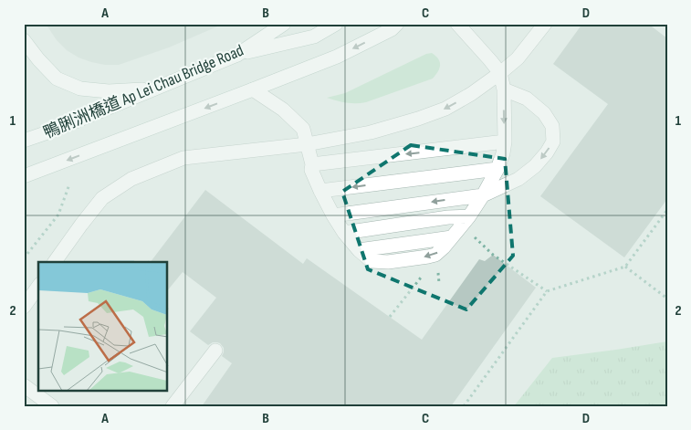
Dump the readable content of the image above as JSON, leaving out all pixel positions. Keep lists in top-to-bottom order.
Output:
{
  "streets": {
    "main road": ["鴨脷洲橋道 Ap Lei Chau Bridge Road"]
  },
  "grid": {
    "columns": [
      "A",
      "B",
      "C",
      "D"
    ],
    "rows": ["1", "2"]
  }
}
